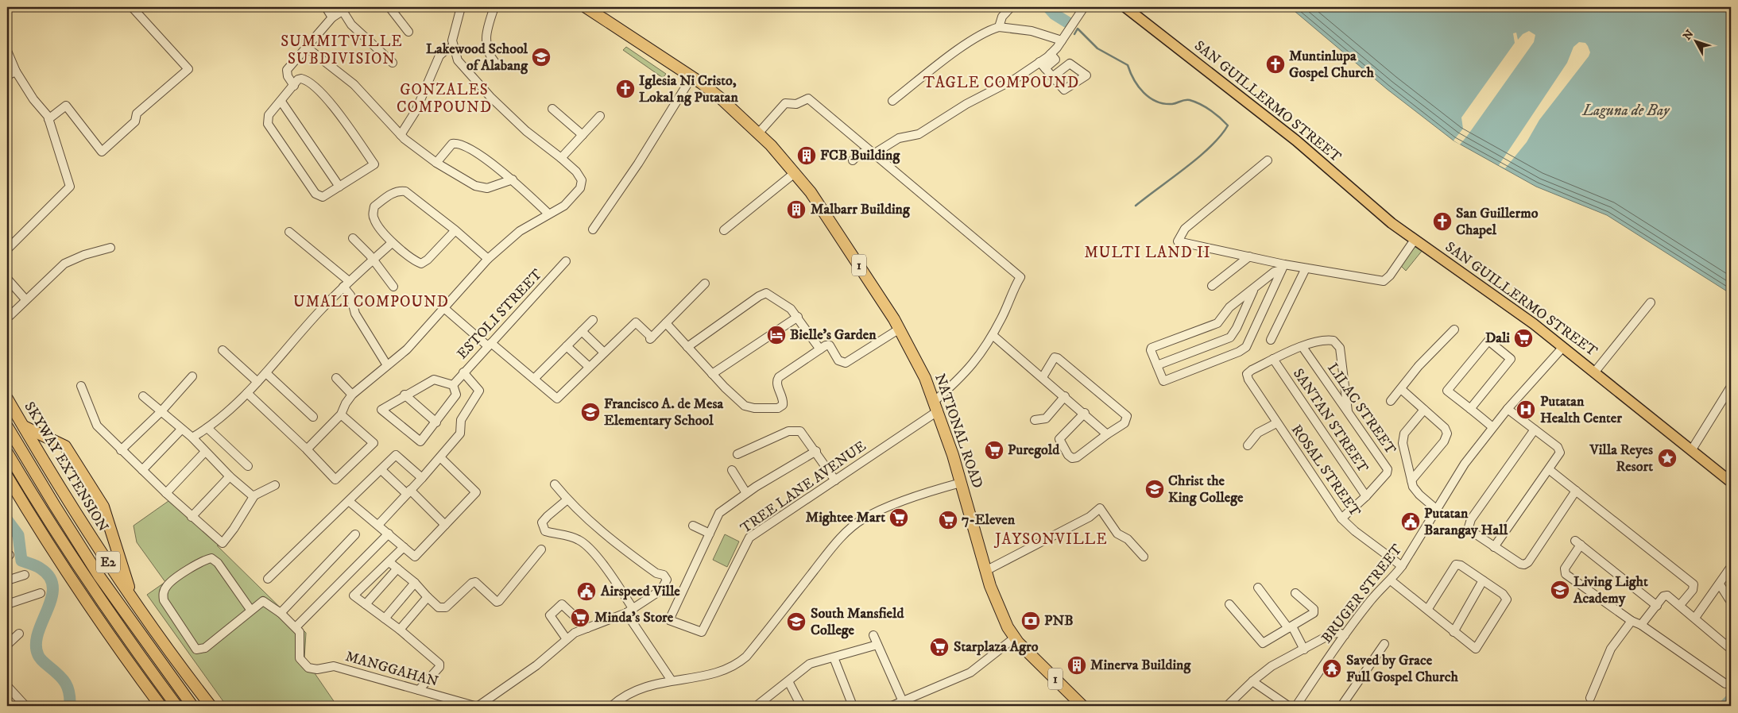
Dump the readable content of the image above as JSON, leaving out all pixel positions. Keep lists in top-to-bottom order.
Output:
{
  "streets": {
    "highway": [
      "1",
      "NATIONAL ROAD",
      "SKYWAY EXTENSION",
      "E2"
    ],
    "main road": ["SAN GUILLERMO STREET"],
    "street": [
      "ESTOLI STREET",
      "LILAC STREET",
      "SANTAN STREET",
      "ROSAL STREET",
      "TREE LANE AVENUE",
      "BRUGER STREET",
      "MANGGAHAN"
    ]
  },
  "crossings": [
    ["SAN GUILLERMO STREET", "BRUGER STREET"],
    ["LILAC STREET", "SANTAN STREET"],
    ["LILAC STREET", "ROSAL STREET"],
    ["SANTAN STREET", "ROSAL STREET"],
    ["NATIONAL ROAD", "TREE LANE AVENUE"],
    ["ROSAL STREET", "BRUGER STREET"]
  ],
  "districts": [
    "SUMMITVILLE SUBDIVISION",
    "TAGLE COMPOUND",
    "GONZALES COMPOUND",
    "MULTI LAND II",
    "UMALI COMPOUND",
    "JAYSONVILLE"
  ],
  "water": ["Laguna de Bay"],
  "places": {
    "school or university": [
      "Lakewood School of Alabang",
      "Francisco A. de Mesa Elementary School",
      "Christ the King College",
      "Living Light Academy",
      "South Mansfield College"
    ],
    "church": ["Muntinlupa Gospel Church", "Iglesia Ni Cristo, Lokal ng Putatan", "San Guillermo Chapel"],
    "building": ["FCB Building", "Malbarr Building", "Minerva Building"],
    "hotel": ["Bielle's Garden"],
    "supermarket": [
      "Dali",
      "Puregold",
      "Mightee Mart",
      "7-Eleven",
      "Minda's Store",
      "Starplaza Agro"
    ],
    "hospital": ["Putatan Health Center"],
    "place": ["Villa Reyes Resort"],
    "public building": ["Putatan Barangay Hall", "Airspeed Ville"],
    "bank": ["PNB"],
    "temple": ["Saved by Grace Full Gospel Church"]
  },
  "north": "top left"
}
